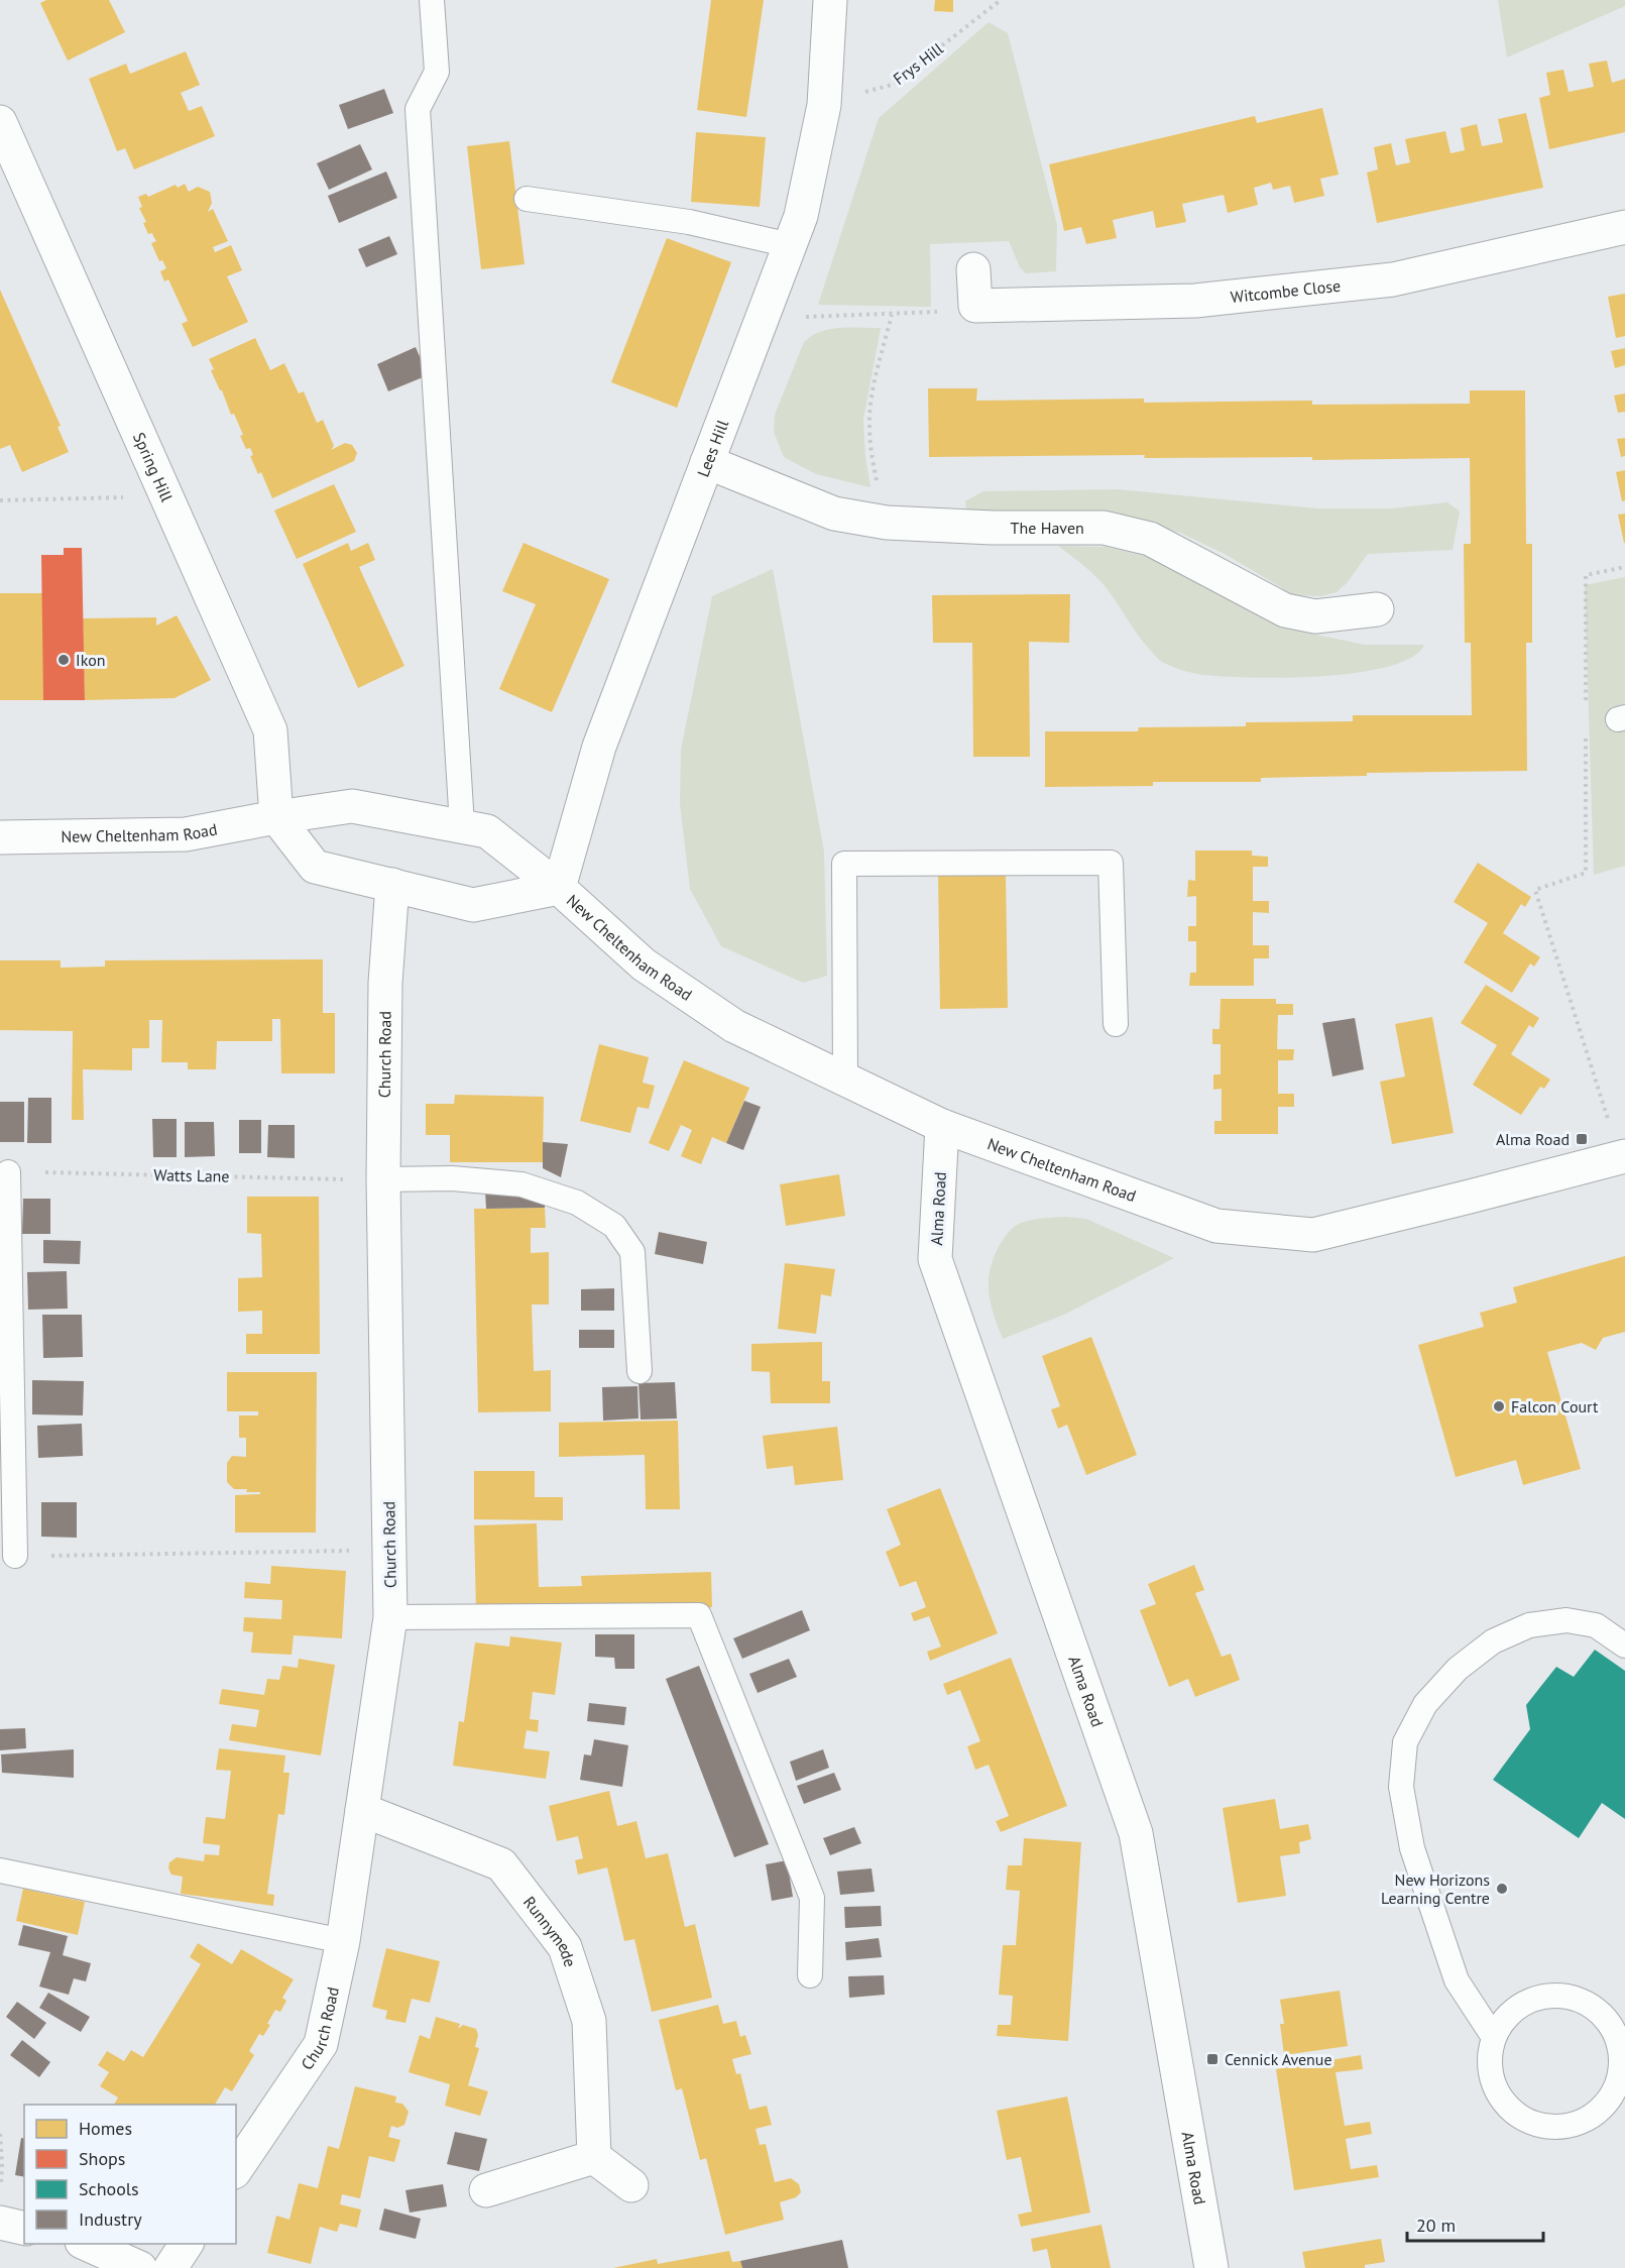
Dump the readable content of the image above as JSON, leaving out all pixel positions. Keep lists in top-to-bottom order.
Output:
{
  "streets": {
    "street": [
      "Witcombe Close",
      "Lees Hill",
      "Spring Hill",
      "The Haven",
      "New Cheltenham Road",
      "Church Road",
      "Alma Road",
      "Runnymede"
    ],
    "path": ["Frys Hill", "Watts Lane"]
  },
  "crossings": [
    ["Frys Hill", "Lees Hill"],
    ["Lees Hill", "The Haven"],
    ["Lees Hill", "New Cheltenham Road"],
    ["Spring Hill", "New Cheltenham Road"],
    ["New Cheltenham Road", "Church Road"],
    ["New Cheltenham Road", "Alma Road"],
    ["Church Road", "Watts Lane"],
    ["Church Road", "Runnymede"]
  ],
  "places": {
    "other": ["Ikon", "Falcon Court", "New Horizons Learning Centre"],
    "transit": ["Alma Road", "Cennick Avenue"]
  },
  "legend": [
    "Homes",
    "Shops",
    "Schools",
    "Industry"
  ],
  "scale_bar": "20 m"
}
